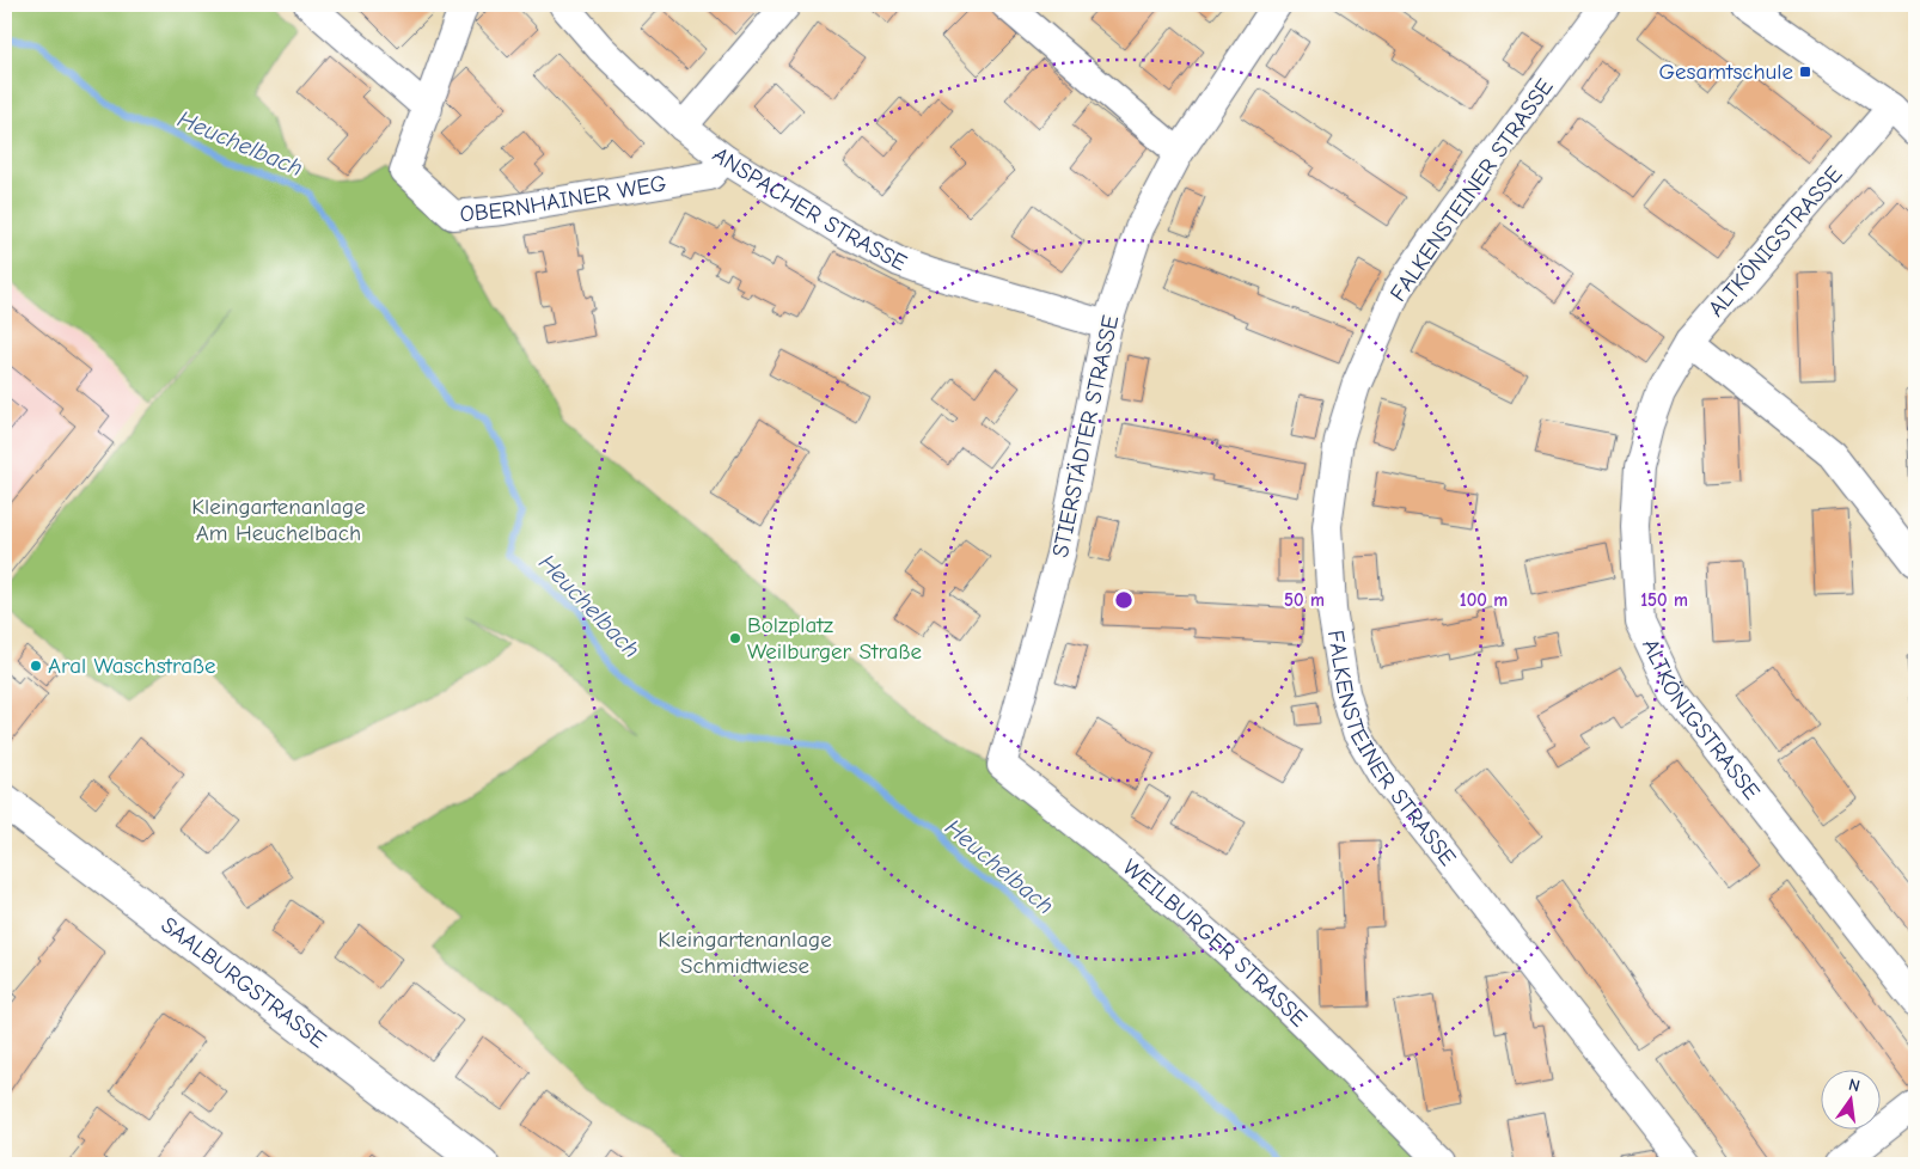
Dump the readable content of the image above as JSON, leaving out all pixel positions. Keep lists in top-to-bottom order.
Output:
{
  "streets": {
    "street": [
      "FALKENSTEINER STRASSE",
      "OBERNHAINER WEG",
      "ANSPACHER STRASSE",
      "ALTKÖNIGSTRASSE",
      "STIERSTÄDTER STRASSE",
      "WEILBURGER STRASSE",
      "SAALBURGSTRASSE"
    ]
  },
  "crossings": [
    ["OBERNHAINER WEG", "ANSPACHER STRASSE"],
    ["ANSPACHER STRASSE", "STIERSTÄDTER STRASSE"],
    ["STIERSTÄDTER STRASSE", "WEILBURGER STRASSE"]
  ],
  "water": ["Heuchelbach"],
  "parks": ["Kleingartenanlage Am Heuchelbach", "Kleingartenanlage Schmidtwiese"],
  "places": {
    "transit": ["Gesamtschule"],
    "other": ["Bolzplatz Weilburger Straße", "Aral Waschstraße"]
  },
  "north": "top",
  "rings": ["50 m", "100 m", "150 m"]
}
